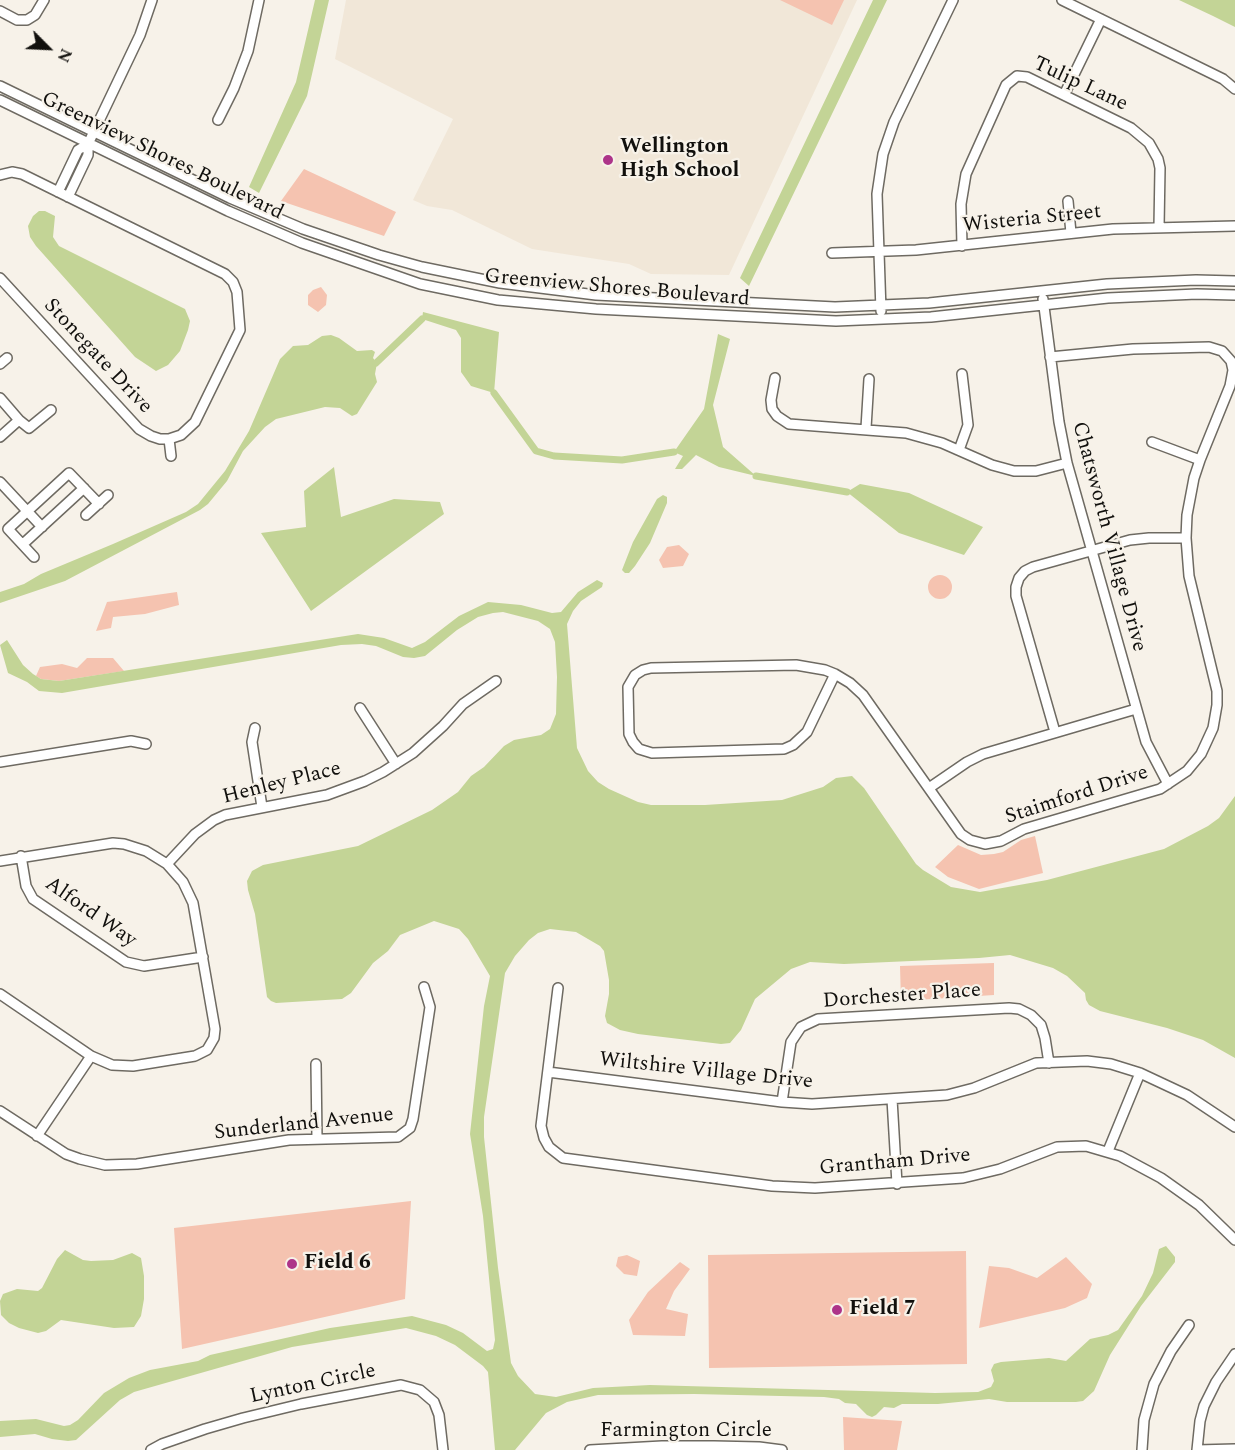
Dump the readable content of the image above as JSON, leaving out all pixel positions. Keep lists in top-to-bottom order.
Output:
{
  "streets": {
    "street": [
      "Tulip Lane",
      "Greenview Shores Boulevard",
      "Wisteria Street",
      "Stonegate Drive",
      "Chatsworth Village Drive",
      "Henley Place",
      "Staimford Drive",
      "Alford Way",
      "Dorchester Place",
      "Wiltshire Village Drive",
      "Sunderland Avenue",
      "Grantham Drive",
      "Lynton Circle",
      "Farmington Circle"
    ]
  },
  "crossings": [
    ["Tulip Lane", "Wisteria Street"],
    ["Greenview Shores Boulevard", "Chatsworth Village Drive"],
    ["Chatsworth Village Drive", "Staimford Drive"],
    ["Dorchester Place", "Wiltshire Village Drive"],
    ["Wiltshire Village Drive", "Grantham Drive"]
  ],
  "places": ["Wellington High School", "Field 6", "Field 7"],
  "north": "bottom right"
}
